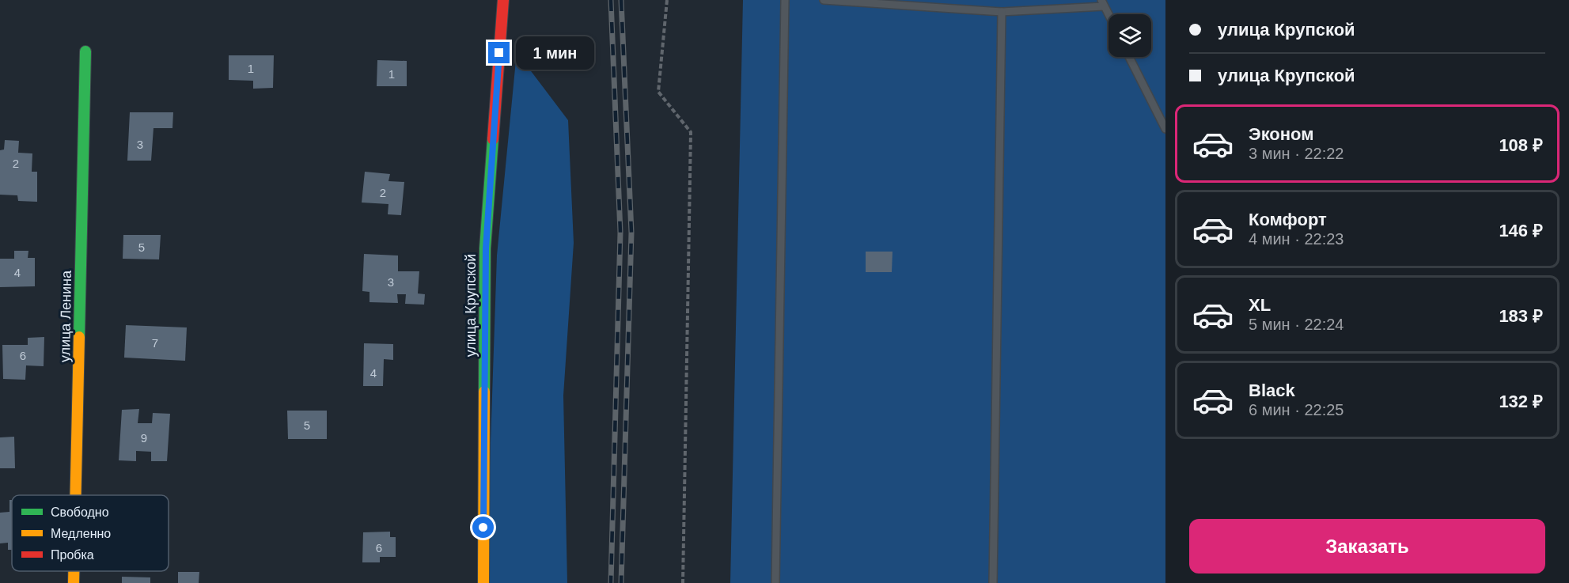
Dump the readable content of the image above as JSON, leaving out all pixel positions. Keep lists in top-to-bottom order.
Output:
{
  "streets": {
    "street": ["улица Крупской", "улица Ленина"]
  },
  "house_numbers": [
    "1",
    "1",
    "3",
    "2",
    "2",
    "5",
    "4",
    "3",
    "7",
    "6",
    "4",
    "5",
    "9",
    "6"
  ],
  "legend": ["Свободно", "Медленно", "Пробка"],
  "page": {
    "banner": ["улица Крупской", "улица Крупской"],
    "bubble": "1 мин",
    "list": [
      {
        "name": "Эконом",
        "note": "3 мин · 22:22",
        "value": "108 ₽"
      },
      {
        "name": "Комфорт",
        "note": "4 мин · 22:23",
        "value": "146 ₽"
      },
      {
        "name": "XL",
        "note": "5 мин · 22:24",
        "value": "183 ₽"
      },
      {
        "name": "Black",
        "note": "6 мин · 22:25",
        "value": "132 ₽"
      }
    ],
    "buttons": "Заказать"
  }
}
